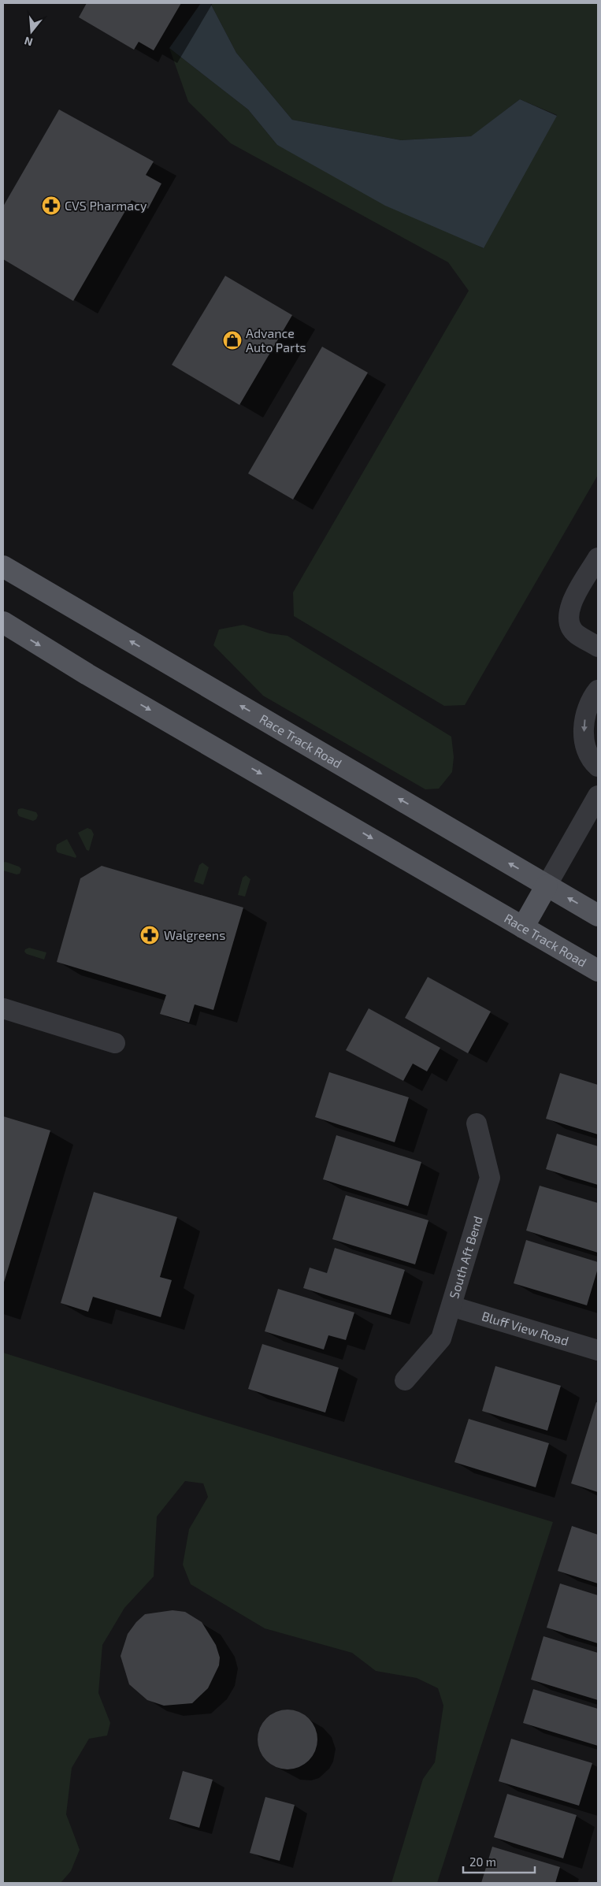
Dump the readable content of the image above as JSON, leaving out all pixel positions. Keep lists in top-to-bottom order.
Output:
{
  "streets": {
    "main road": ["Race Track Road"],
    "street": ["South Aft Bend", "Bluff View Road"]
  },
  "crossings": [
    ["South Aft Bend", "Bluff View Road"]
  ],
  "places": {
    "pharmacy": ["CVS Pharmacy", "Walgreens"],
    "shop": ["Advance Auto Parts"]
  },
  "scale_bar": "20 m",
  "north": "bottom"
}
